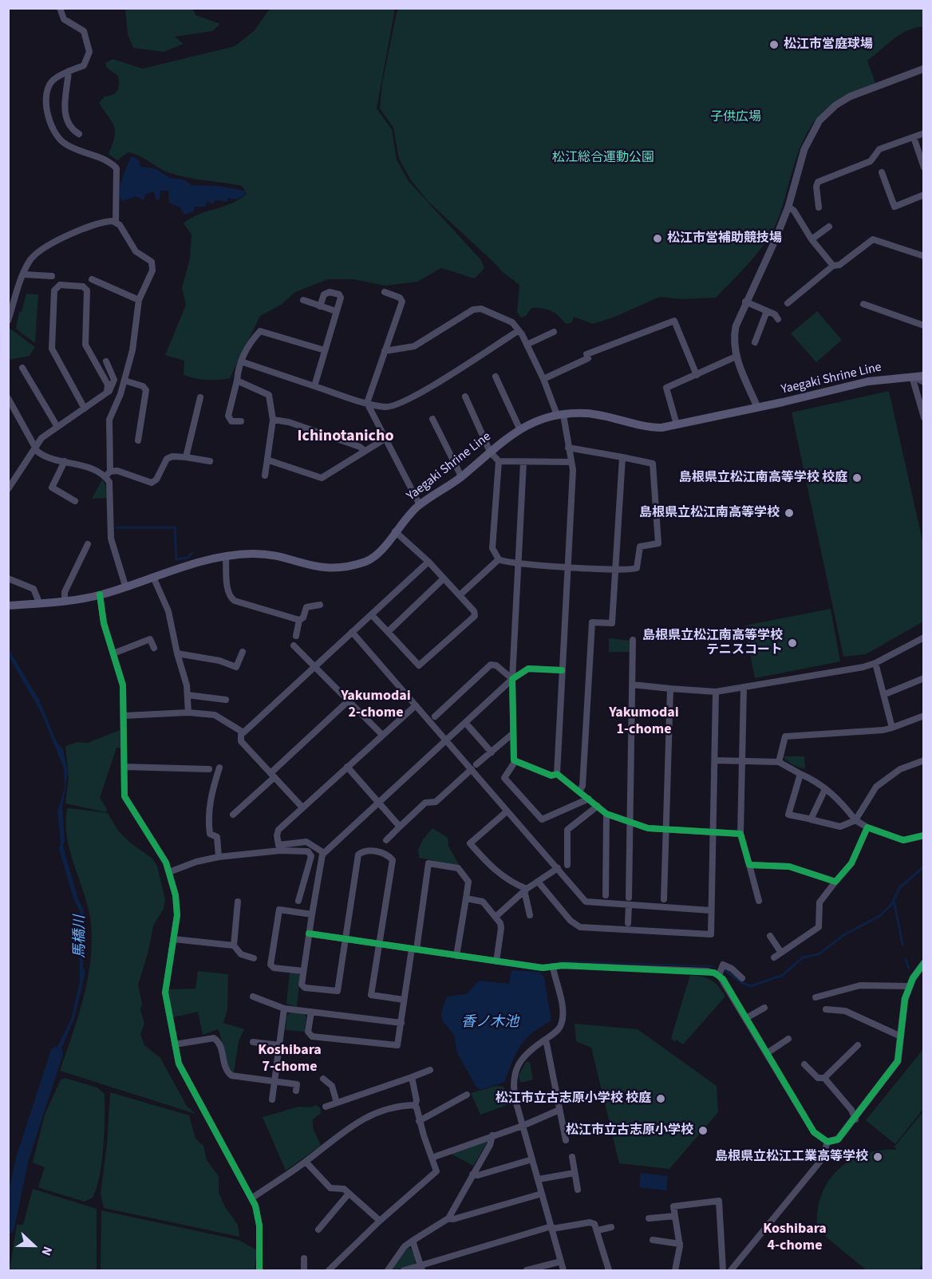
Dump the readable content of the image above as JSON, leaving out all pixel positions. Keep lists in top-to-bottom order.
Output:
{
  "streets": {
    "main road": ["Yaegaki Shrine Line"]
  },
  "districts": [
    "Ichinotanicho",
    "Yakumodai 2-chome",
    "Yakumodai 1-chome",
    "Koshibara 7-chome",
    "Koshibara 4-chome"
  ],
  "water": ["馬橋川", "香ノ木池"],
  "parks": ["子供広場", "松江総合運動公園"],
  "places": [
    "松江市営庭球場",
    "松江市営補助競技場",
    "島根県立松江南高等学校 校庭",
    "島根県立松江南高等学校",
    "島根県立松江南高等学校 テニスコート",
    "松江市立古志原小学校 校庭",
    "松江市立古志原小学校",
    "島根県立松江工業高等学校"
  ],
  "north": "right"
}
